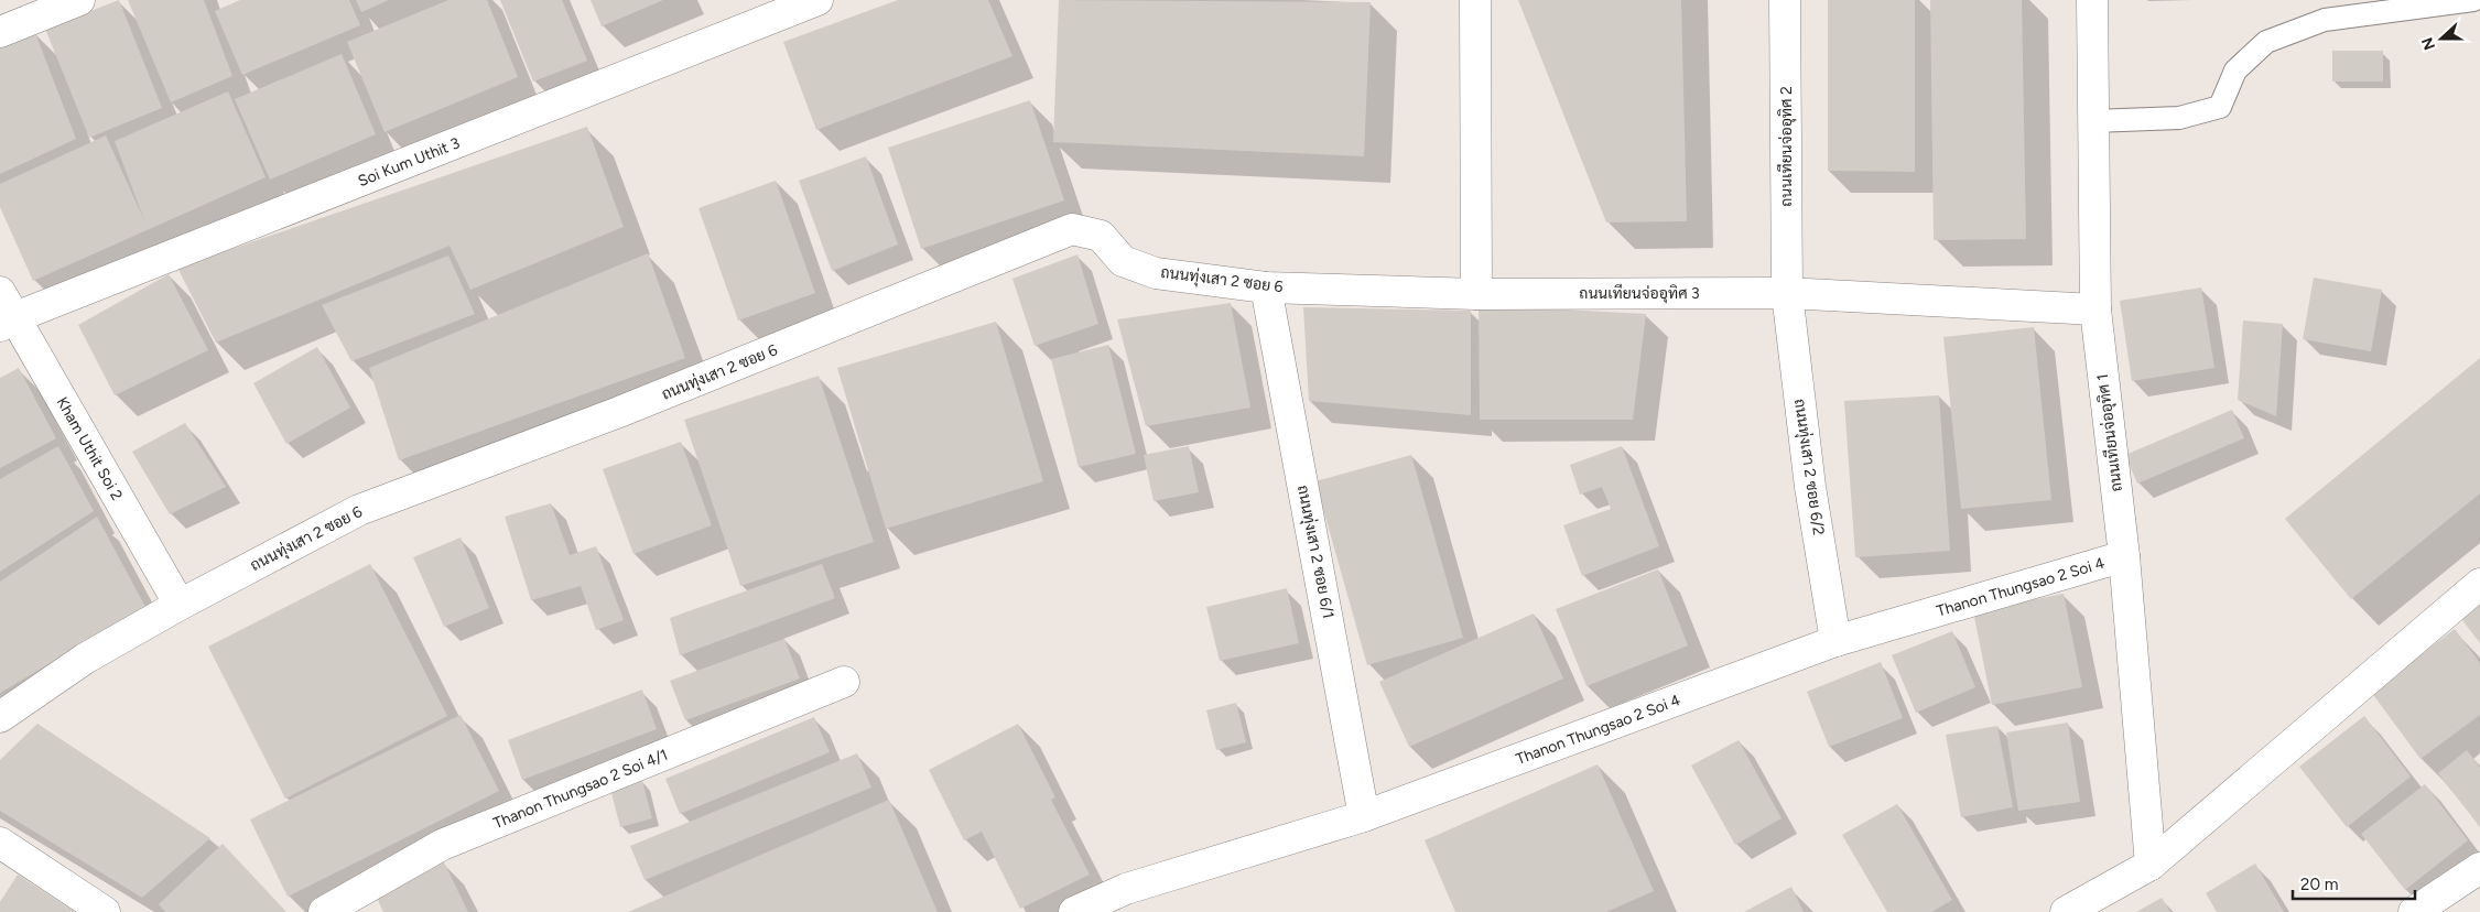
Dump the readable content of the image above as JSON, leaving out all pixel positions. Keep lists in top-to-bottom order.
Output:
{
  "streets": {
    "street": [
      "ถนนเทียนจ่ออุทิศ 2",
      "Soi Kum Uthit 3",
      "ถนนทุ่งเสา 2 ซอย 6",
      "ถนนเทียนจ่ออุทิศ 3",
      "ถนนเทียนจ่ออุทิศ 1",
      "Kham Uthit Soi 2",
      "ถนนทุ่งเสา 2 ซอย 6/2",
      "ถนนทุ่งเสา 2 ซอย 6/1",
      "Thanon Thungsao 2 Soi 4",
      "Thanon Thungsao 2 Soi 4/1"
    ]
  },
  "crossings": [
    ["ถนนเทียนจ่ออุทิศ 2", "ถนนเทียนจ่ออุทิศ 3"],
    ["ถนนเทียนจ่ออุทิศ 2", "ถนนทุ่งเสา 2 ซอย 6/2"],
    ["Soi Kum Uthit 3", "Kham Uthit Soi 2"],
    ["ถนนทุ่งเสา 2 ซอย 6", "ถนนเทียนจ่ออุทิศ 3"],
    ["ถนนทุ่งเสา 2 ซอย 6", "Kham Uthit Soi 2"],
    ["ถนนทุ่งเสา 2 ซอย 6", "ถนนทุ่งเสา 2 ซอย 6/1"],
    ["ถนนเทียนจ่ออุทิศ 3", "ถนนเทียนจ่ออุทิศ 1"],
    ["ถนนเทียนจ่ออุทิศ 3", "ถนนทุ่งเสา 2 ซอย 6/2"],
    ["ถนนเทียนจ่ออุทิศ 1", "Thanon Thungsao 2 Soi 4"],
    ["ถนนทุ่งเสา 2 ซอย 6/2", "Thanon Thungsao 2 Soi 4"],
    ["ถนนทุ่งเสา 2 ซอย 6/1", "Thanon Thungsao 2 Soi 4"]
  ],
  "scale_bar": "20 m",
  "north": "left"
}
